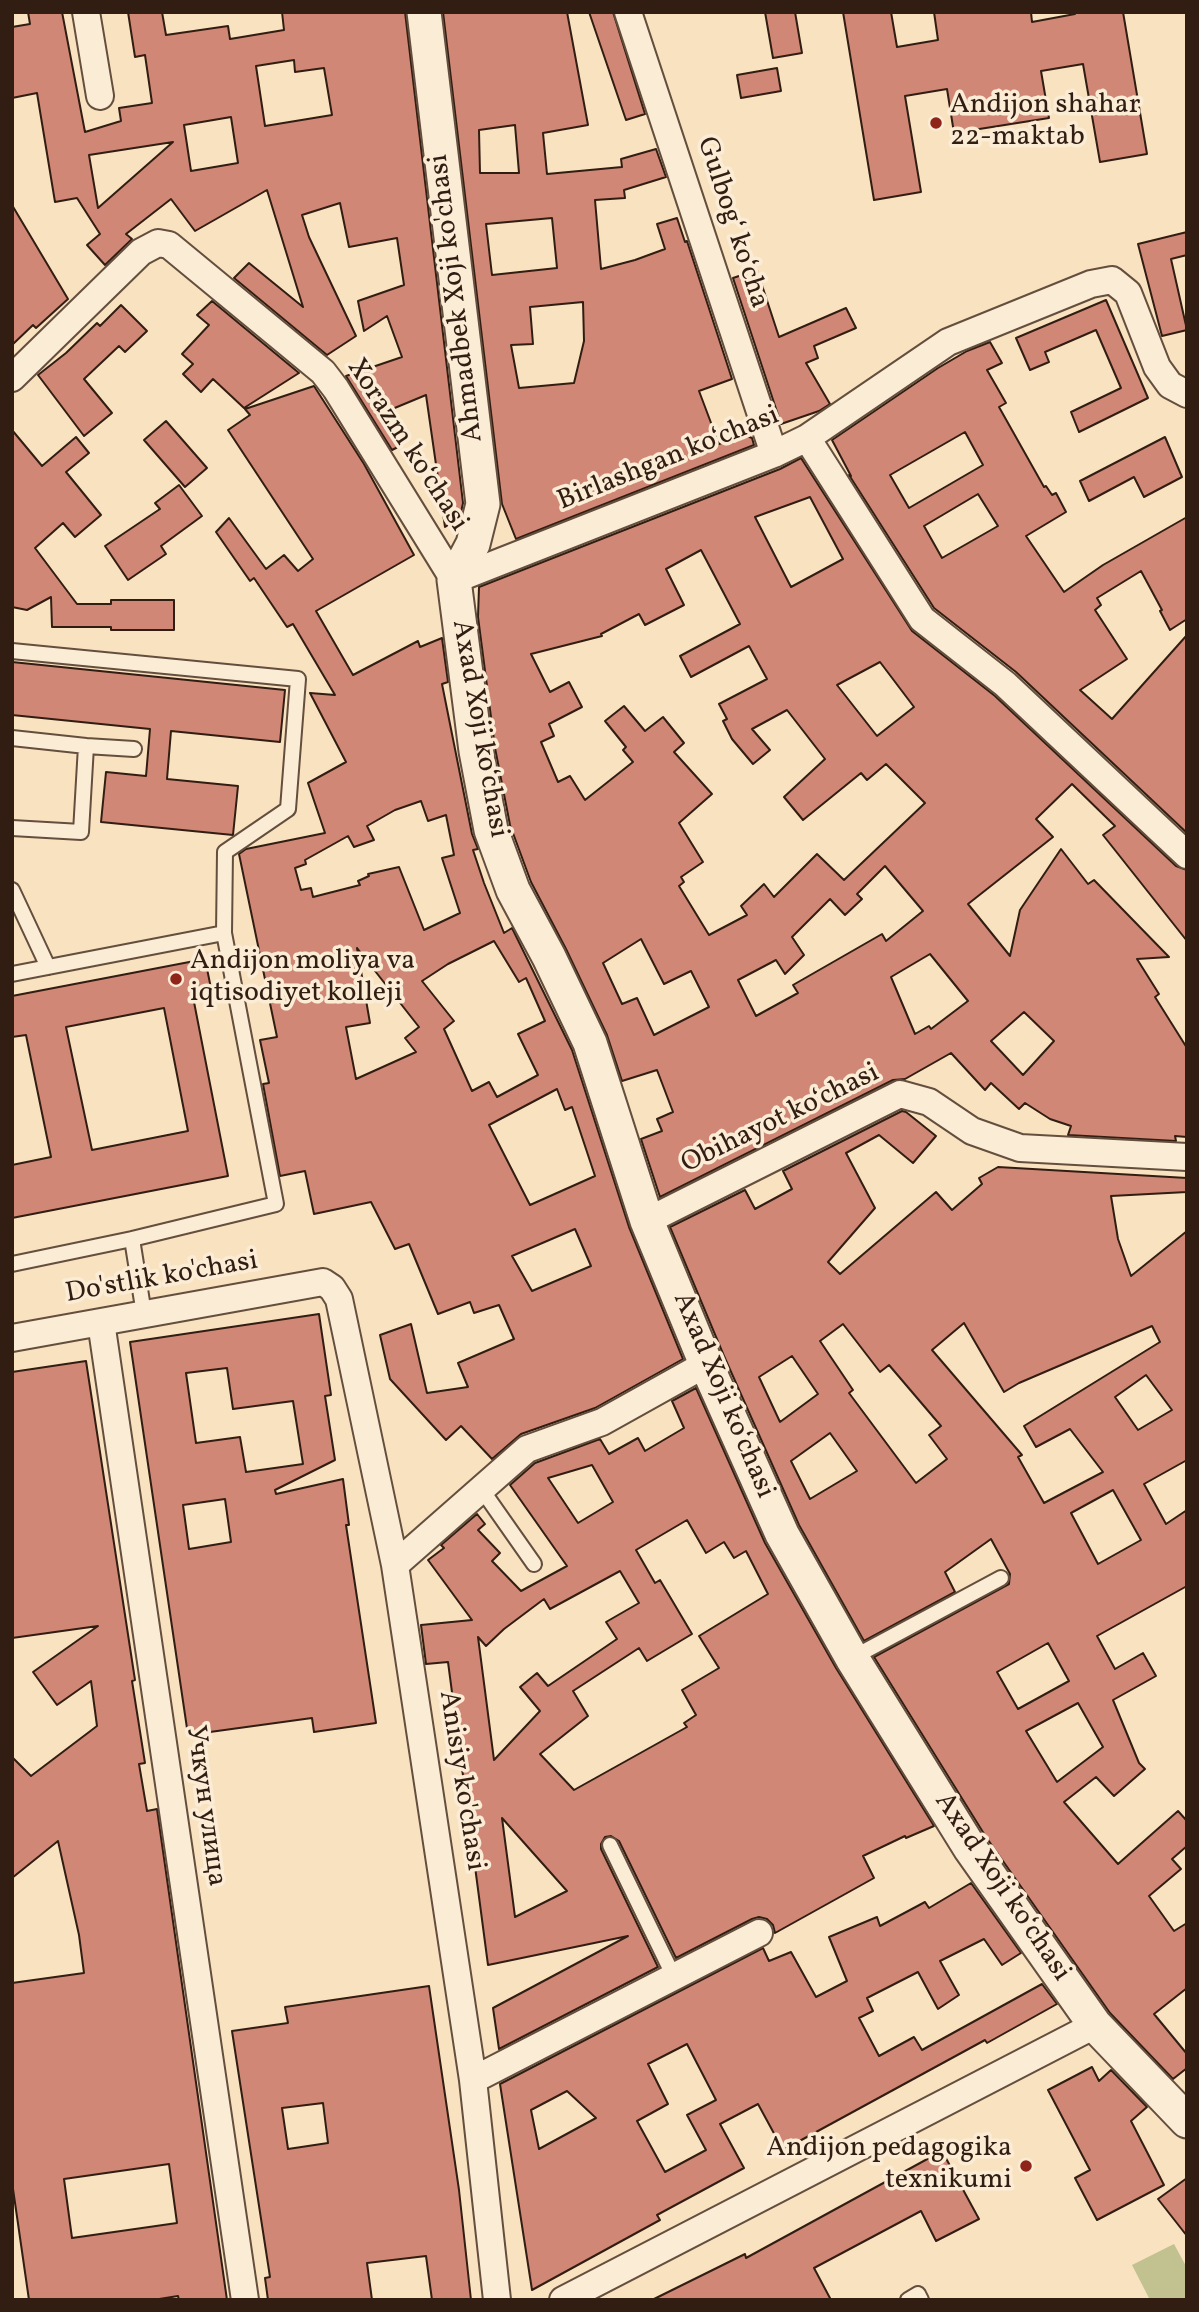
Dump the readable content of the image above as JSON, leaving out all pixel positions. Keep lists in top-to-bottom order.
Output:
{
  "streets": {
    "street": [
      "Gulbogʻ koʻcha",
      "Ahmadbek Xoji ko'chasi",
      "Xorazm koʻchasi",
      "Birlashgan koʻchasi",
      "Axad Xoji koʻchasi",
      "Obihayot koʻchasi",
      "Do'stlik ko'chasi",
      "Anisiy ko'chasi",
      "Учкун улица"
    ]
  },
  "crossings": [
    ["Gulbogʻ koʻcha", "Birlashgan koʻchasi"],
    ["Ahmadbek Xoji ko'chasi", "Xorazm koʻchasi"],
    ["Ahmadbek Xoji ko'chasi", "Birlashgan koʻchasi"],
    ["Ahmadbek Xoji ko'chasi", "Axad Xoji koʻchasi"],
    ["Xorazm koʻchasi", "Birlashgan koʻchasi"],
    ["Xorazm koʻchasi", "Axad Xoji koʻchasi"],
    ["Birlashgan koʻchasi", "Axad Xoji koʻchasi"],
    ["Axad Xoji koʻchasi", "Obihayot koʻchasi"],
    ["Do'stlik ko'chasi", "Anisiy ko'chasi"],
    ["Do'stlik ko'chasi", "Учкун улица"]
  ],
  "places": ["Andijon shahar 22-maktab", "Andijon moliya va iqtisodiyet kolleji", "Andijon pedagogika texnikumi"]
}
